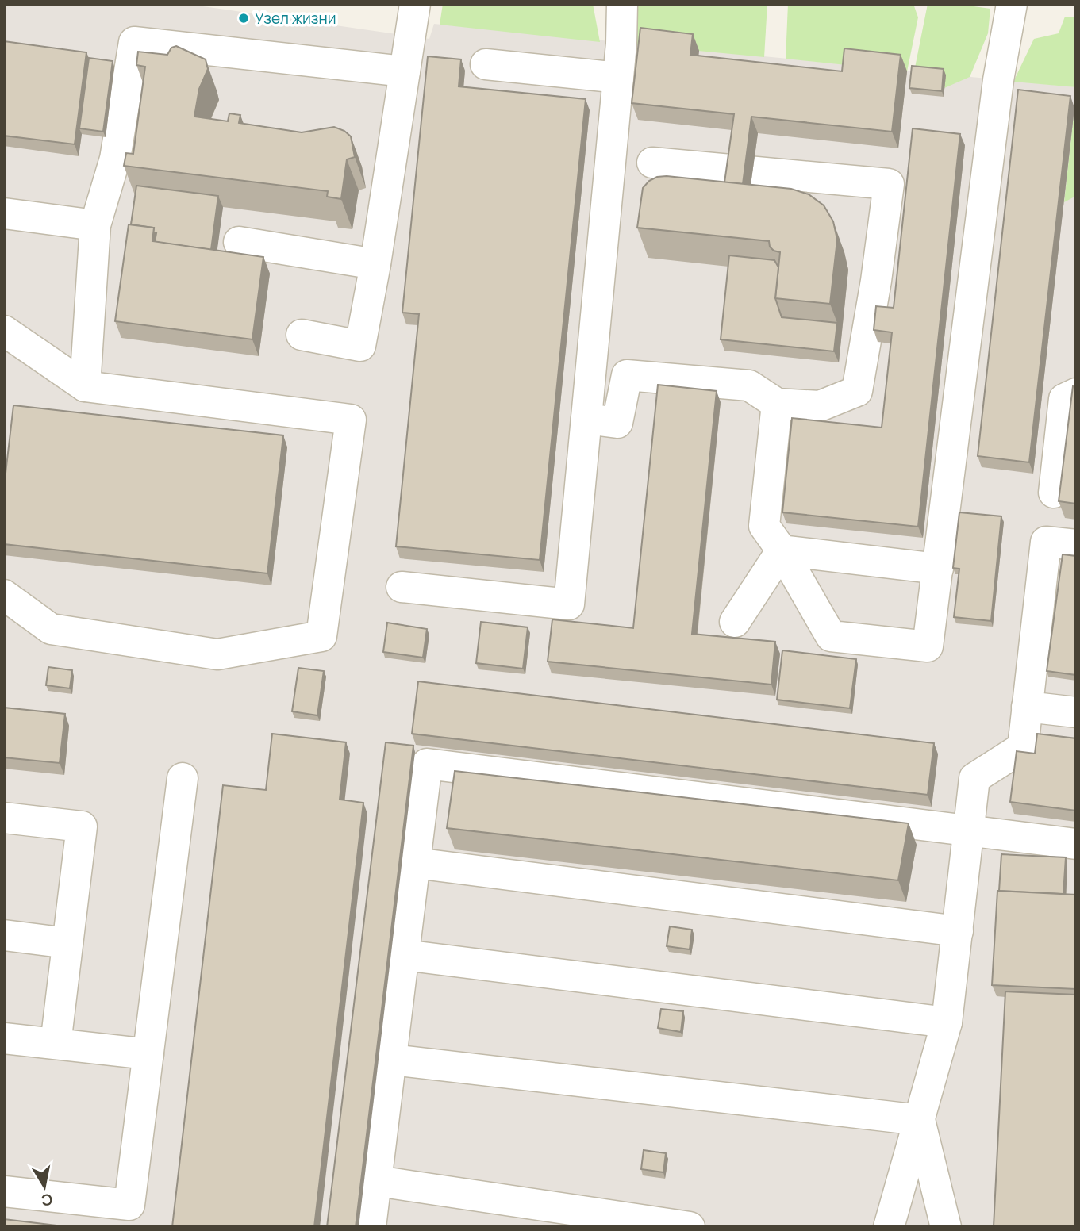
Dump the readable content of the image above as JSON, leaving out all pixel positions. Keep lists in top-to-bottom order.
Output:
{
  "places": ["Узел жизни"],
  "north": "bottom"
}
